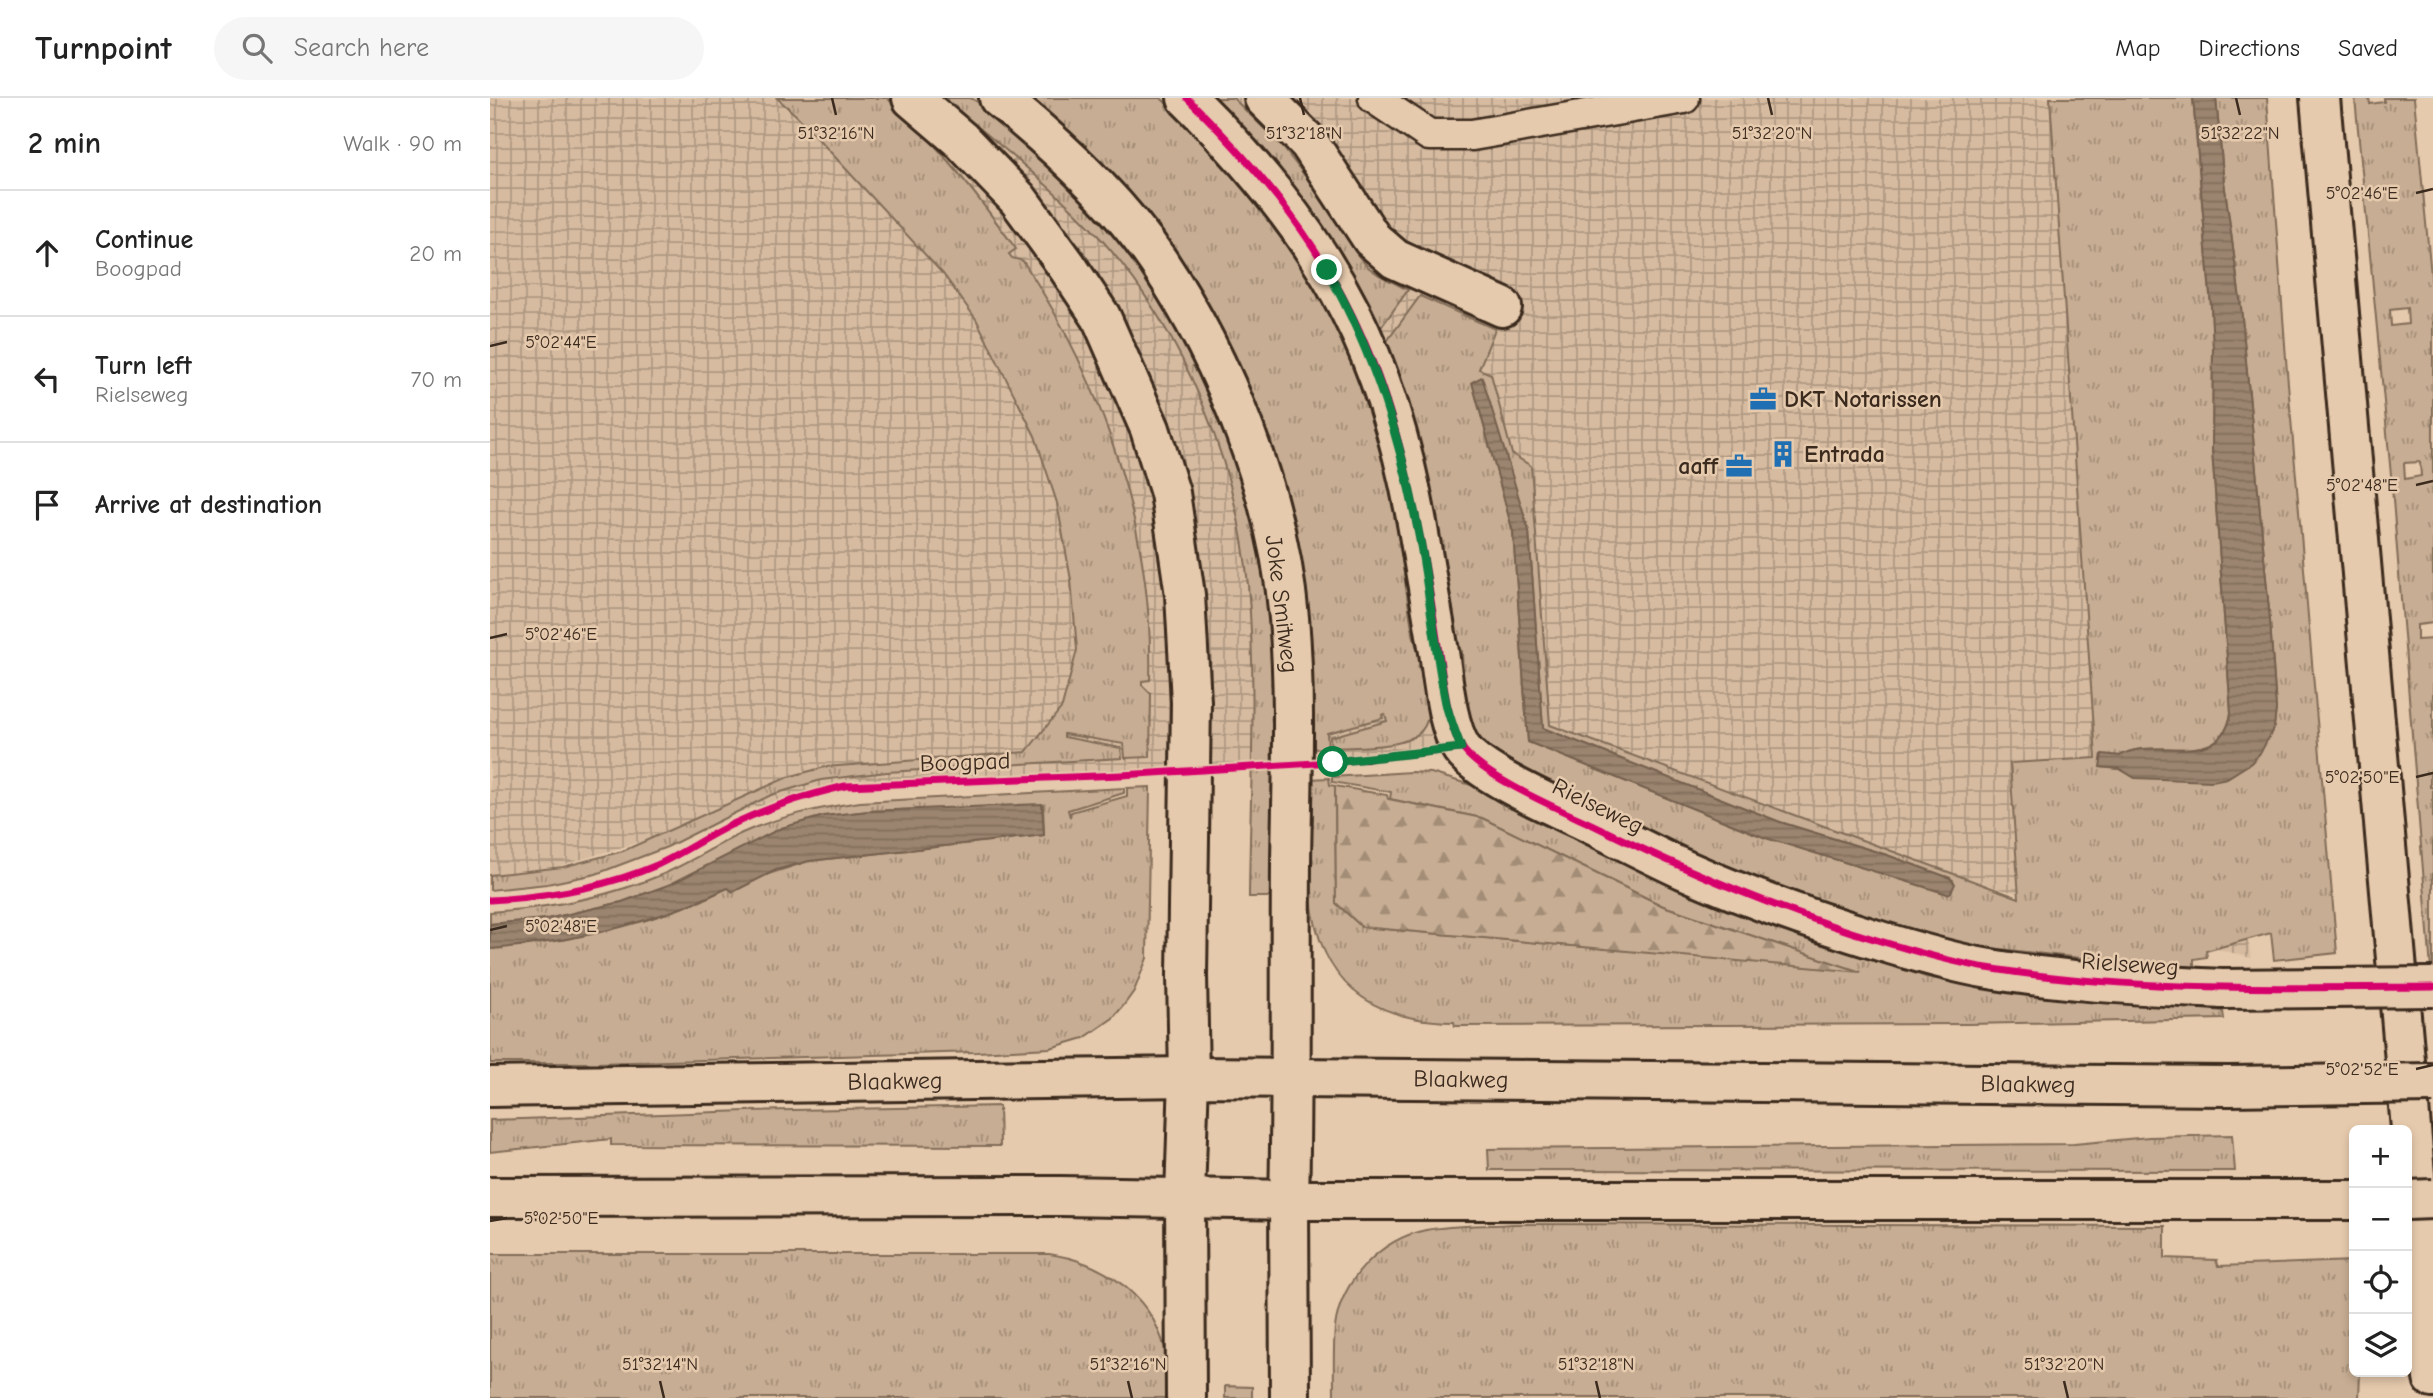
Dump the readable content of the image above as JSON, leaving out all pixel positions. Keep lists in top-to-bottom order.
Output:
{
  "streets": {
    "main road": ["Joke Smitweg", "Rielseweg", "Blaakweg"],
    "cycle path": ["Boogpad"]
  },
  "crossings": [
    ["Joke Smitweg", "Blaakweg"]
  ],
  "places": {
    "office": ["DKT Notarissen", "aaff"],
    "building": ["Entrada"]
  },
  "page": {
    "header": "Turnpoint",
    "search": "Search here",
    "nav": ["Map", "Directions", "Saved"],
    "heading": ["2 min", "Walk · 90 m"],
    "list": [
      ["Continue", "Boogpad", "20 m"],
      ["Turn left", "Rielseweg", "70 m"],
      "Arrive at destination"
    ],
    "map_buttons": ["+", "−"]
  },
  "coordinates": [
    "51°32'16\"N",
    "51°32'18\"N",
    "51°32'20\"N",
    "51°32'22\"N",
    "5°02'46\"E",
    "5°02'44\"E",
    "5°02'48\"E",
    "5°02'50\"E",
    "5°02'52\"E",
    "51°32'14\"N"
  ]
}
